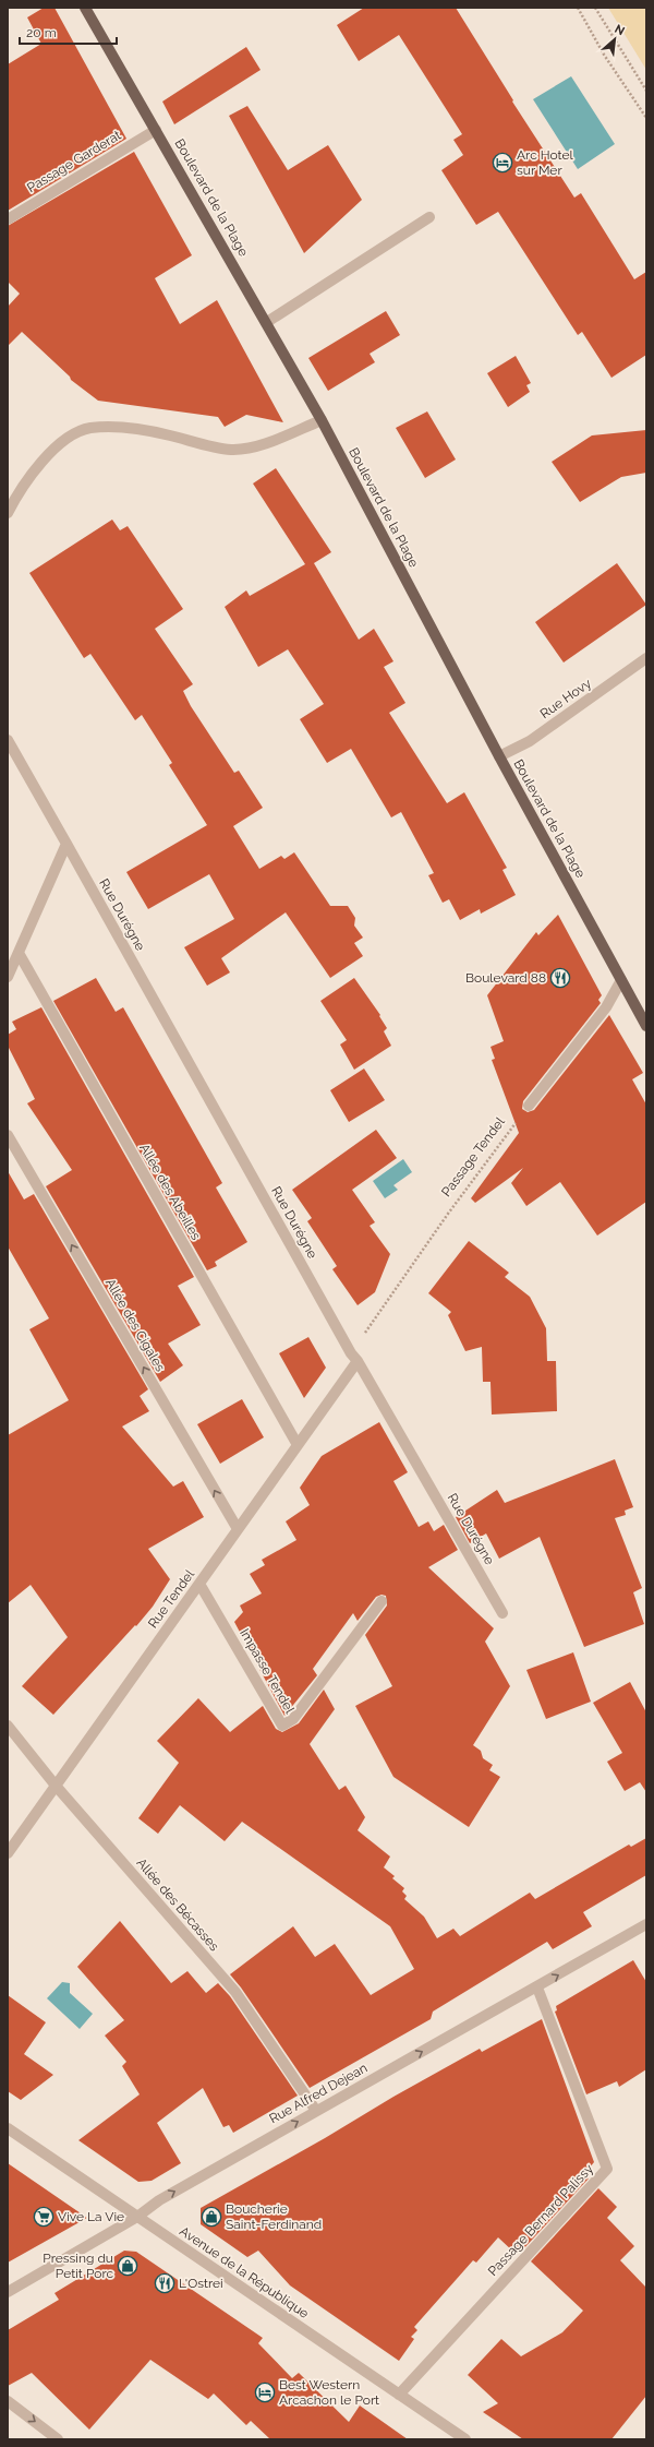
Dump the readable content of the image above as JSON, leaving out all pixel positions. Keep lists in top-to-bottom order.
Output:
{
  "streets": {
    "main road": ["Boulevard de la Plage"],
    "street": [
      "Passage Garderat",
      "Rue Hovy",
      "Rue Durégne",
      "Allée des Abeilles",
      "Allée des Cigales",
      "Rue Tendel",
      "Impasse Tendel",
      "Allée des Bécasses",
      "Rue Alfred Dejean",
      "Passage Bernard Palissy",
      "Avenue de la République"
    ],
    "path": ["Passage Tendel"]
  },
  "crossings": [
    ["Passage Garderat", "Boulevard de la Plage"],
    ["Boulevard de la Plage", "Rue Hovy"],
    ["Rue Durégne", "Passage Tendel"],
    ["Rue Durégne", "Rue Tendel"],
    ["Passage Tendel", "Rue Tendel"],
    ["Allée des Abeilles", "Rue Tendel"],
    ["Allée des Cigales", "Rue Tendel"],
    ["Rue Tendel", "Impasse Tendel"],
    ["Rue Tendel", "Allée des Bécasses"],
    ["Allée des Bécasses", "Rue Alfred Dejean"],
    ["Rue Alfred Dejean", "Passage Bernard Palissy"],
    ["Rue Alfred Dejean", "Avenue de la République"],
    ["Passage Bernard Palissy", "Avenue de la République"]
  ],
  "one_way": ["Allée des Cigales", "Rue Alfred Dejean"],
  "places": {
    "hotel": ["Arc Hotel sur Mer", "Best Western Arcachon le Port"],
    "restaurant": ["Boulevard 88", "L'Ostrei"],
    "supermarket": ["Vive La Vie"],
    "shop": ["Boucherie Saint-Ferdinand", "Pressing du Petit Porc"]
  },
  "scale_bar": "20 m",
  "north": "top right"
}
